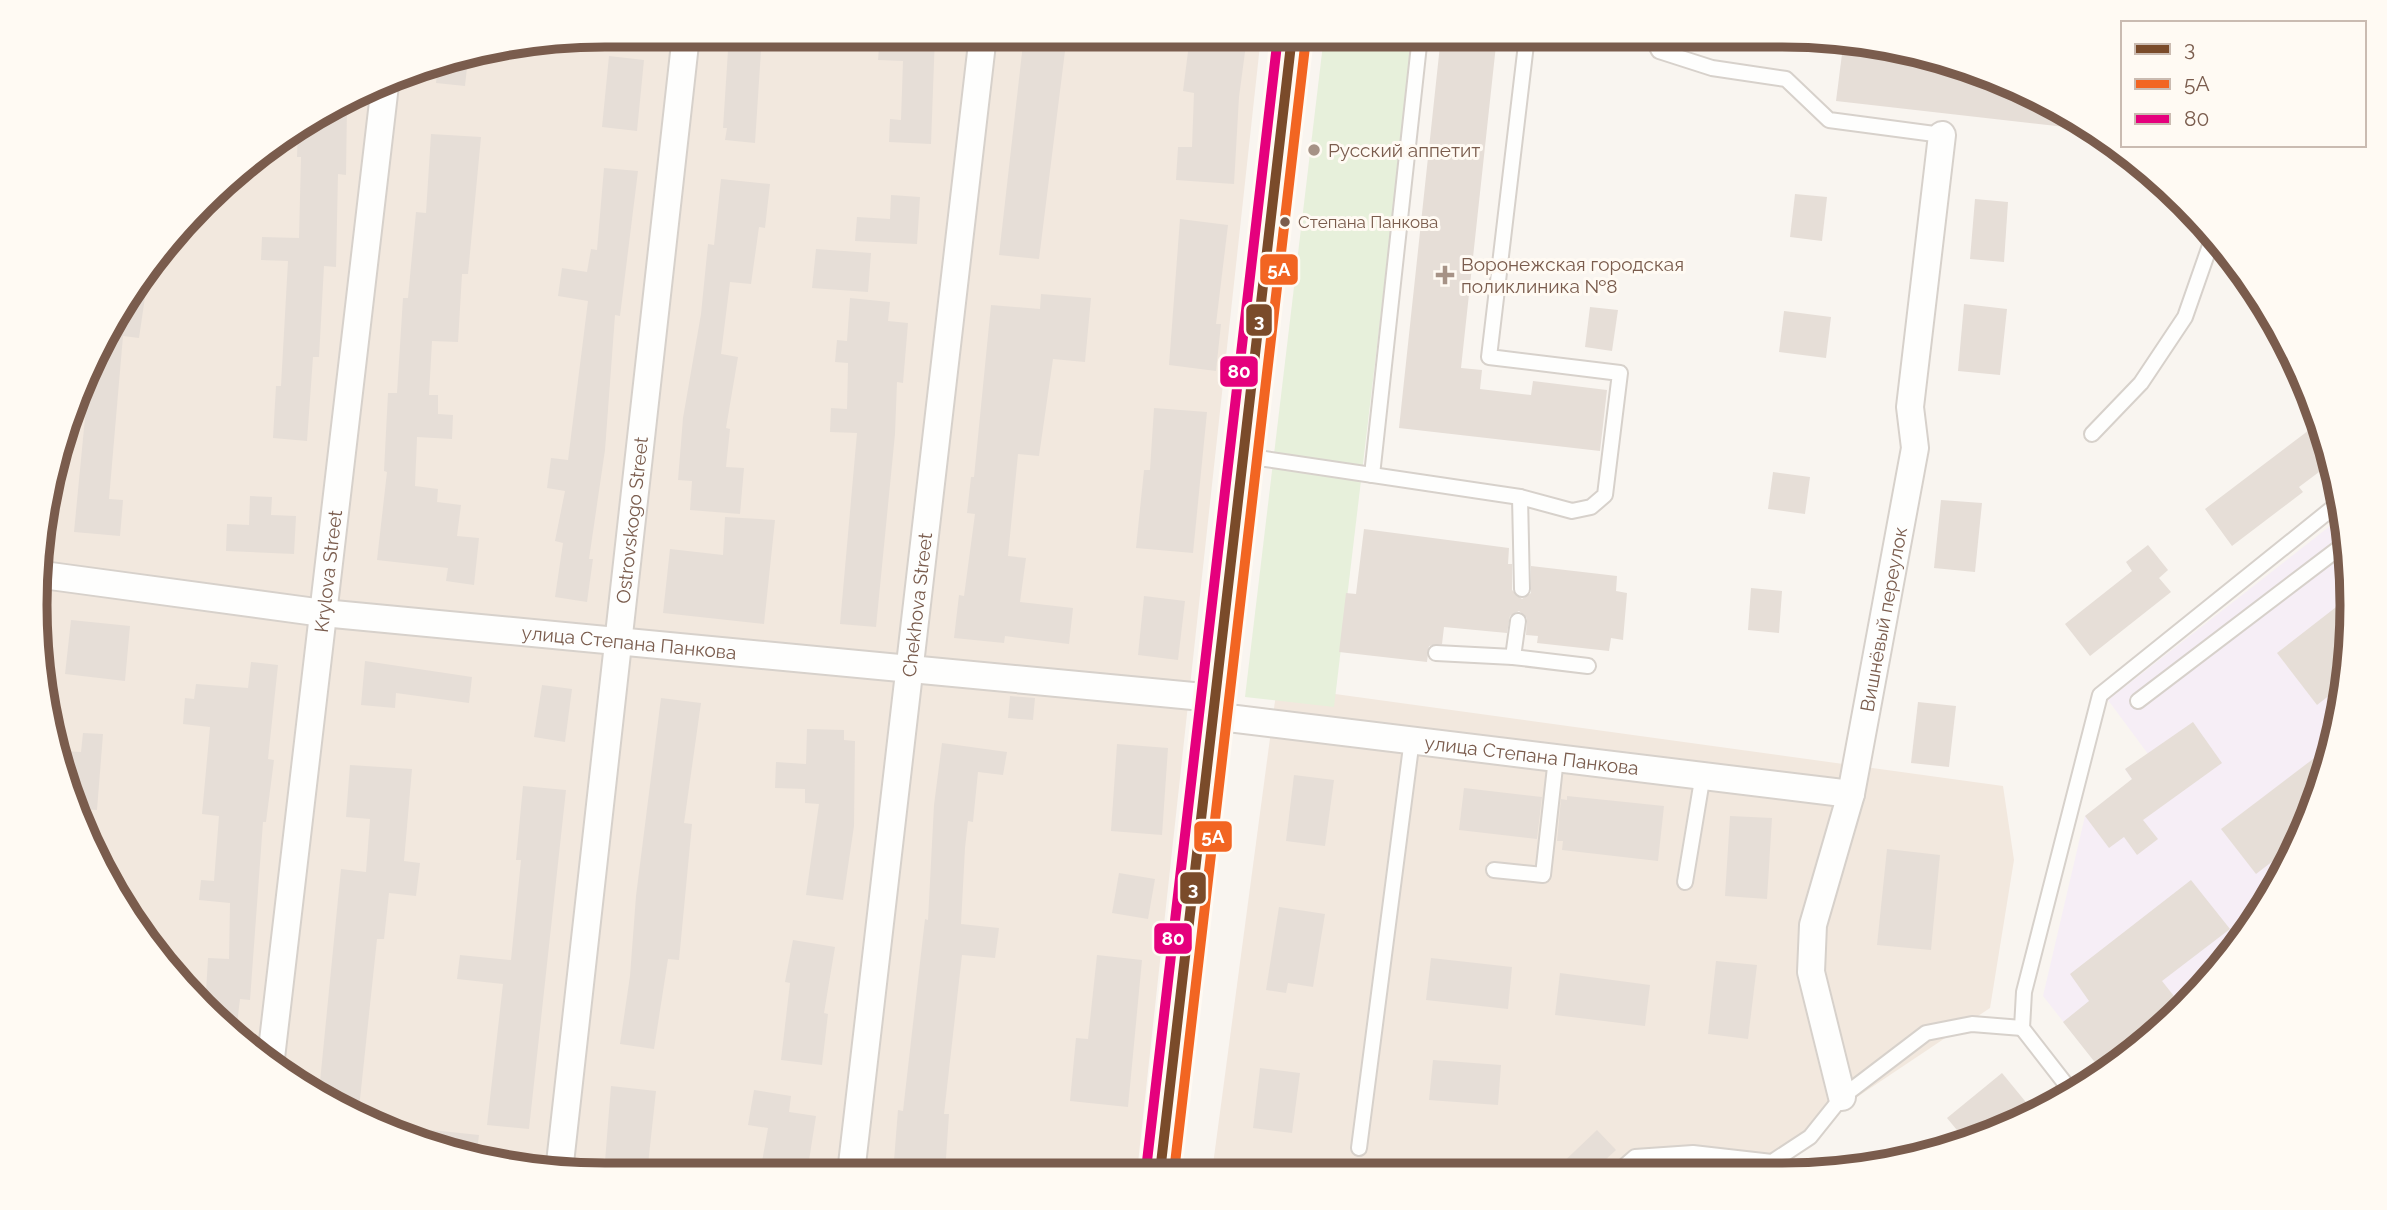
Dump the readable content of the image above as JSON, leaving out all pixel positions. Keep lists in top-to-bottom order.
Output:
{
  "streets": {
    "street": [
      "Ostrovskogo Street",
      "Krylova Street",
      "Chekhova Street",
      "Вишнёвый переулок",
      "улица Степана Панкова"
    ]
  },
  "crossings": [
    ["Ostrovskogo Street", "улица Степана Панкова"],
    ["Krylova Street", "улица Степана Панкова"],
    ["Chekhova Street", "улица Степана Панкова"],
    ["Вишнёвый переулок", "улица Степана Панкова"]
  ],
  "places": {
    "other": ["Русский аппетит", "Степана Панкова"],
    "health": ["Воронежская городская поликлиника №8"]
  },
  "lines": ["transit line 3", "transit line 5А", "transit line 80"],
  "legend": ["3", "5А", "80"]
}
